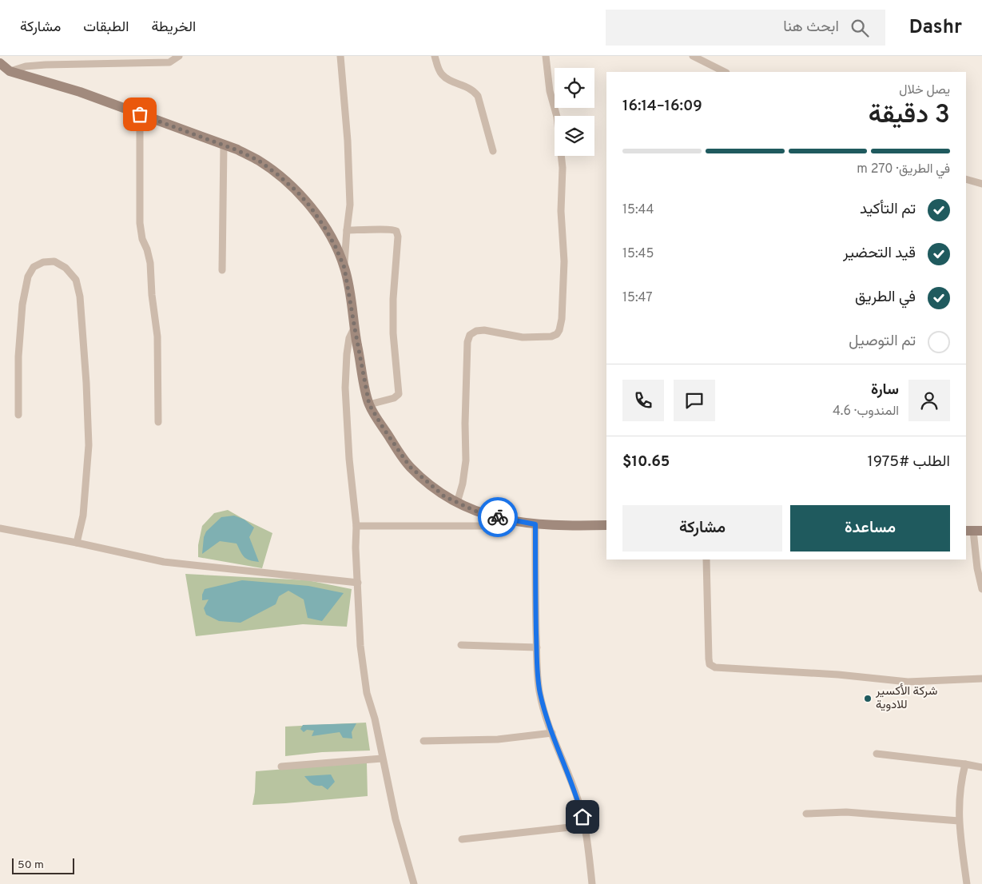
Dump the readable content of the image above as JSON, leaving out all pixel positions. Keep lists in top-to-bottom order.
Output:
{
  "places": ["شركة الأكسير للادوية"],
  "scale_bar": "50 m",
  "page": {
    "header": "Dashr",
    "search": "ابحث هنا",
    "nav": ["الخريطة", "الطبقات", "مشاركة"],
    "heading": ["3 دقيقة", "يصل خلال", "16:09–16:14"],
    "panel": [
      "سارة",
      "المندوب · 4.6",
      "الطلب #1975",
      "$10.65"
    ],
    "bar": "في الطريق · 270 m",
    "list": [
      ["تم التأكيد", "15:44"],
      ["قيد التحضير", "15:45"],
      ["في الطريق", "15:47"],
      "تم التوصيل"
    ],
    "buttons": ["مساعدة", "مشاركة"],
    "scale": "50 m"
  }
}
